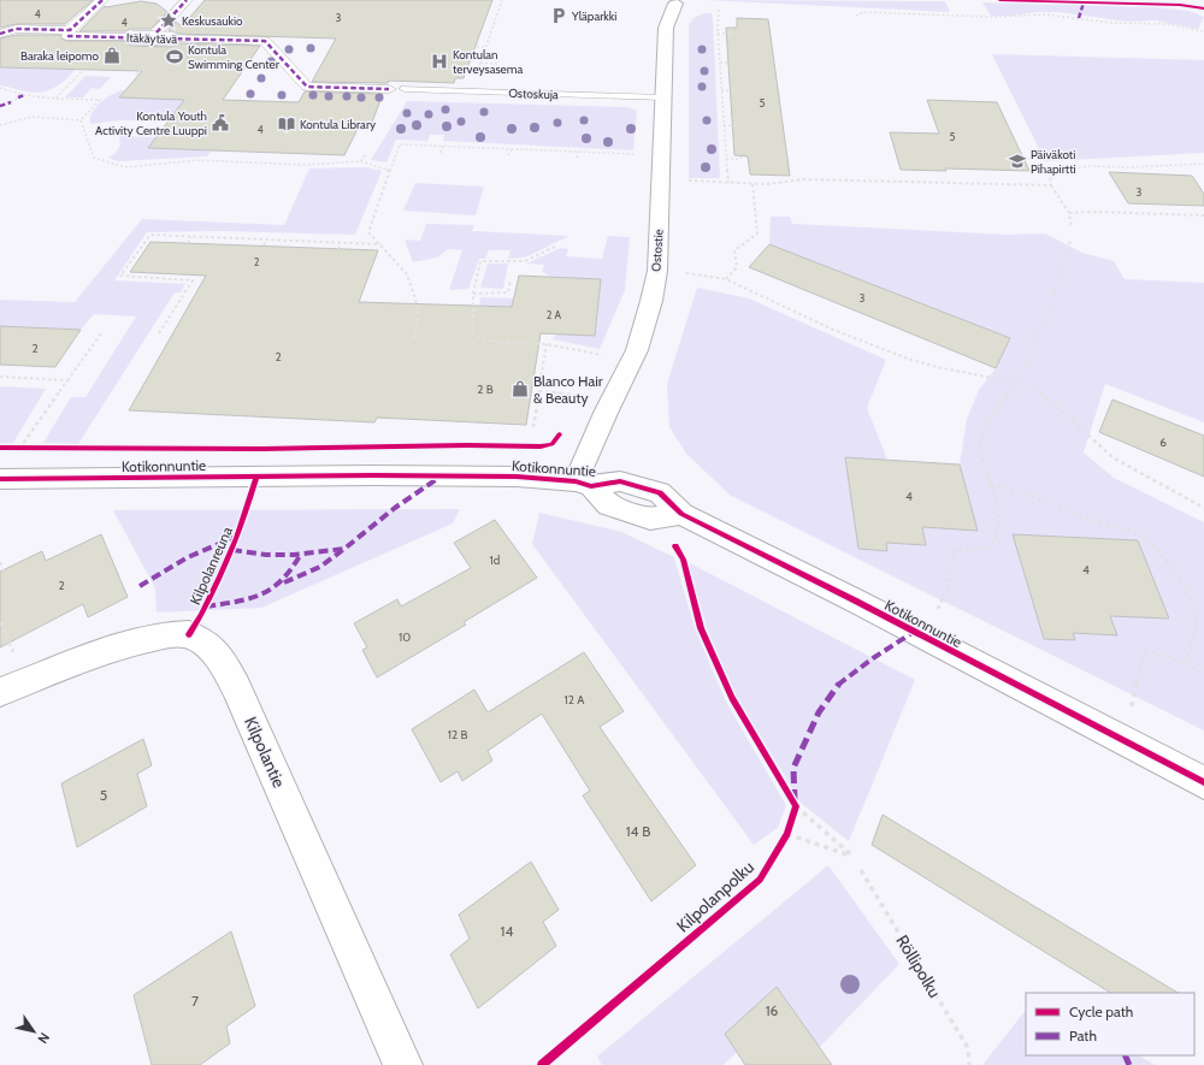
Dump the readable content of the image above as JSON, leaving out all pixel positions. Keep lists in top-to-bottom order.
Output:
{
  "streets": {
    "street": [
      "Itäkäytävä",
      "Ostostie",
      "Kotikonnuntie",
      "Kilpolantie"
    ],
    "lane": ["Ostoskuja"],
    "path": ["Röllipolku"],
    "cycle path": ["Kilpolanreuna", "Kilpolanpolku"]
  },
  "crossings": [
    ["Ostoskuja", "Ostostie"],
    ["Ostostie", "Kotikonnuntie"]
  ],
  "places": {
    "parking": ["Yläparkki"],
    "place": ["Keskusaukio"],
    "shop": ["Baraka leipomo", "Blanco Hair & Beauty"],
    "sports": ["Kontula Swimming Center"],
    "hospital": ["Kontulan terveysasema"],
    "public building": ["Kontula Youth Activity Centre Luuppi"],
    "library": ["Kontula Library"],
    "school or university": ["Päiväkoti Pihapirtti"]
  },
  "house_numbers": [
    "4",
    "3",
    "4",
    "5",
    "4",
    "5",
    "3",
    "2",
    "3",
    "2 A",
    "2",
    "2",
    "2 B",
    "6",
    "4",
    "1d",
    "4",
    "2",
    "10",
    "12 A",
    "12 B",
    "5",
    "14 B",
    "14",
    "7",
    "16"
  ],
  "legend": ["Cycle path", "Path"],
  "north": "bottom right"
}
